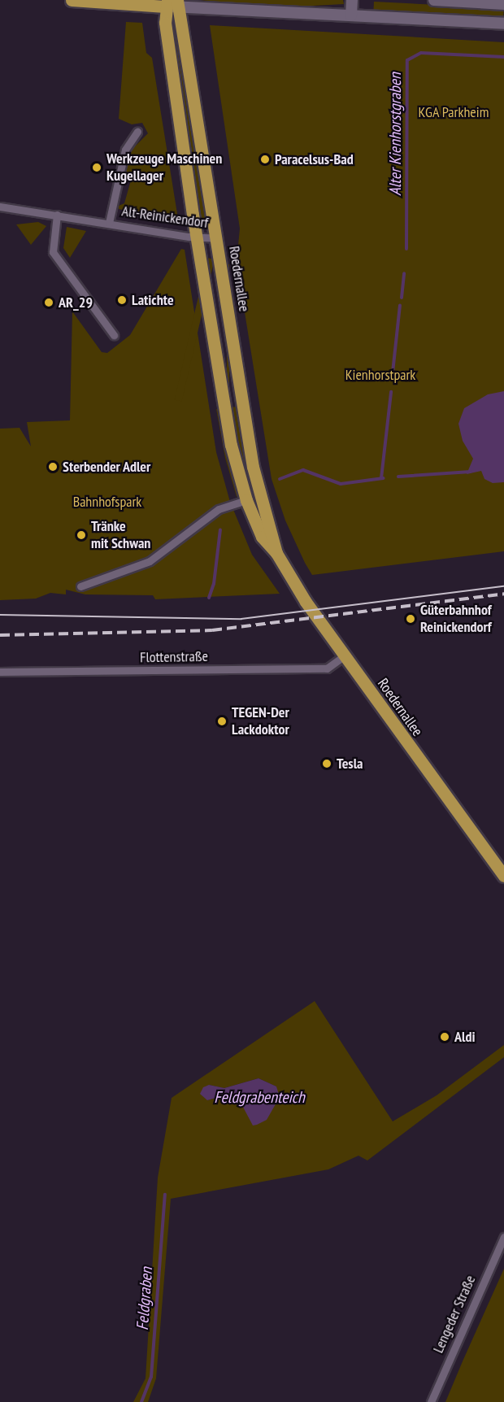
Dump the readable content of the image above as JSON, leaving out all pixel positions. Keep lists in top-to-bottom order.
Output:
{
  "streets": {
    "main road": ["Roedernallee"],
    "street": ["Alt-Reinickendorf", "Flottenstraße", "Lengeder Straße"]
  },
  "crossings": [
    ["Alt-Reinickendorf", "Roedernallee"],
    ["Roedernallee", "Flottenstraße"]
  ],
  "water": ["Alter Kienhorstgraben", "Feldgrabenteich", "Feldgraben"],
  "parks": ["KGA Parkheim", "Kienhorstpark", "Bahnhofspark"],
  "places": [
    "Paracelsus-Bad",
    "Werkzeuge Maschinen Kugellager",
    "Latichte",
    "AR_29",
    "Sterbender Adler",
    "Tränke mit Schwan",
    "Güterbahnhof Reinickendorf",
    "TEGEN-Der Lackdoktor",
    "Tesla",
    "Aldi"
  ]
}
